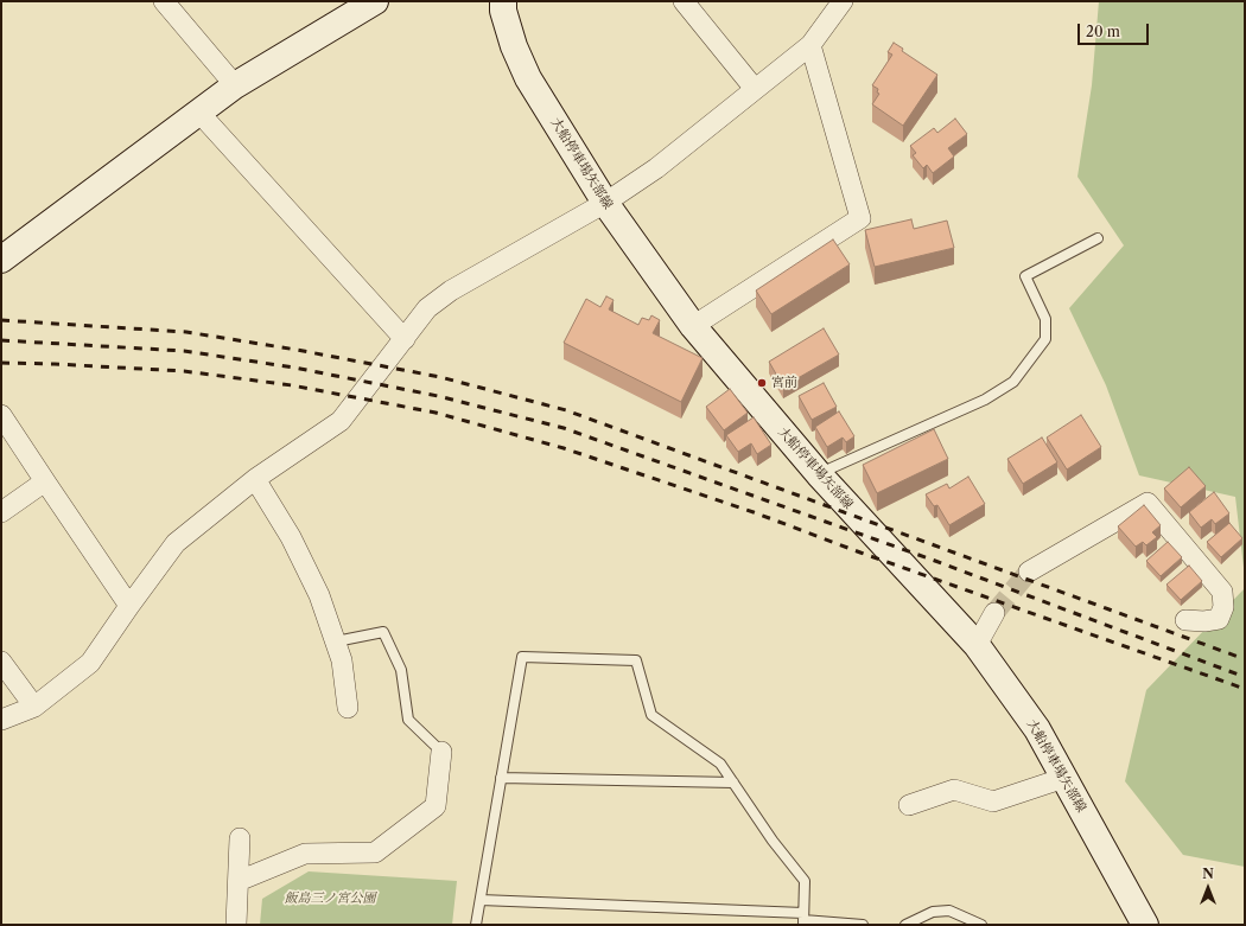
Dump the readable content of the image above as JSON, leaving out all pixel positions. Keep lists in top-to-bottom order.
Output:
{
  "streets": {
    "main road": ["大船停車場矢部線"]
  },
  "parks": ["飯島三ノ宮公園"],
  "places": ["宮前"],
  "scale_bar": "20 m",
  "north": "top"
}
